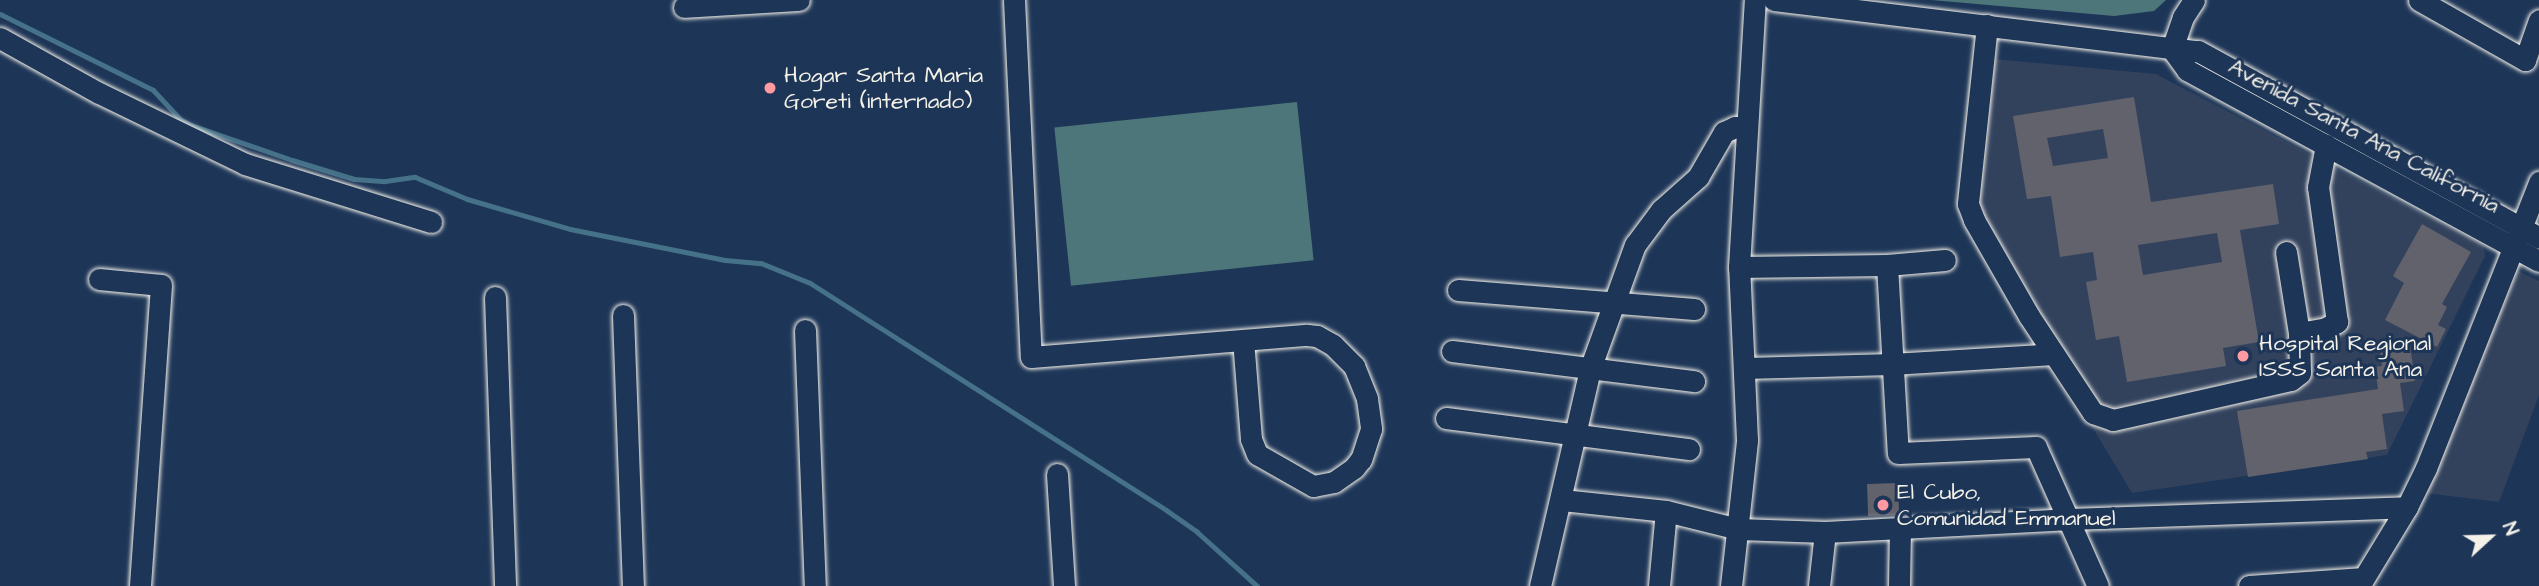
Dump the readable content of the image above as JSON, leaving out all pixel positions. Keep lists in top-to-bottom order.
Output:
{
  "streets": {
    "street": ["Avenida Santa Ana California"]
  },
  "places": ["Hogar Santa Maria Goreti (internado)", "Hospital Regional ISSS Santa Ana", "El Cubo, Comunidad Emmanuel"],
  "north": "right"
}
